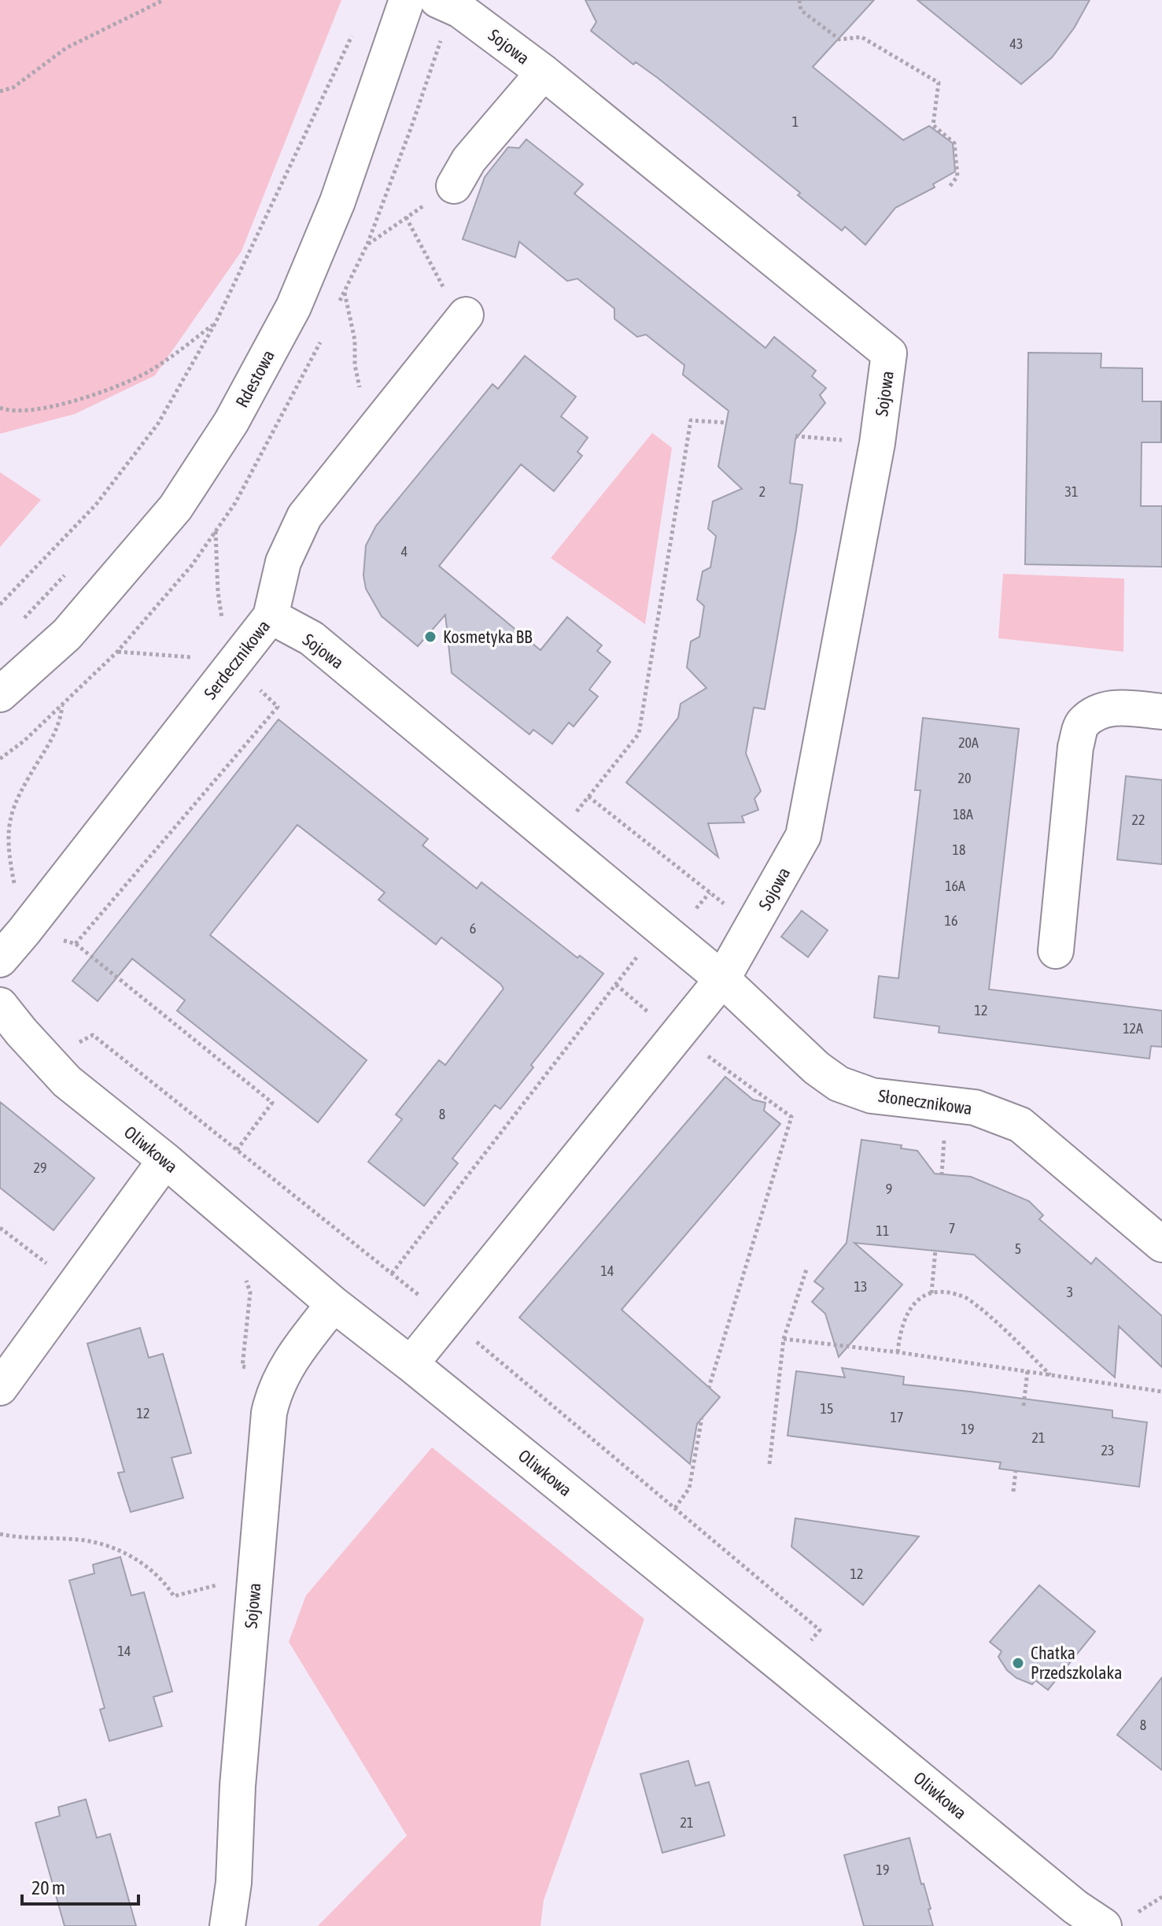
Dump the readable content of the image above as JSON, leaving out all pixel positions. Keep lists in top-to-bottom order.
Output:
{
  "streets": {
    "street": [
      "Sojowa",
      "Rdestowa",
      "Serdecznikowa",
      "Słonecznikowa",
      "Oliwkowa"
    ]
  },
  "crossings": [
    ["Sojowa", "Serdecznikowa"],
    ["Sojowa", "Słonecznikowa"],
    ["Sojowa", "Oliwkowa"]
  ],
  "places": ["Kosmetyka BB", "Chatka Przedszkolaka"],
  "house_numbers": [
    "43",
    "1",
    "2",
    "31",
    "4",
    "20A",
    "20",
    "18A",
    "22",
    "18",
    "16A",
    "16",
    "6",
    "12",
    "12A",
    "8",
    "29",
    "9",
    "7",
    "11",
    "5",
    "14",
    "13",
    "3",
    "15",
    "12",
    "17",
    "19",
    "21",
    "23",
    "12",
    "14",
    "8",
    "21",
    "19"
  ],
  "scale_bar": "20 m"
}
